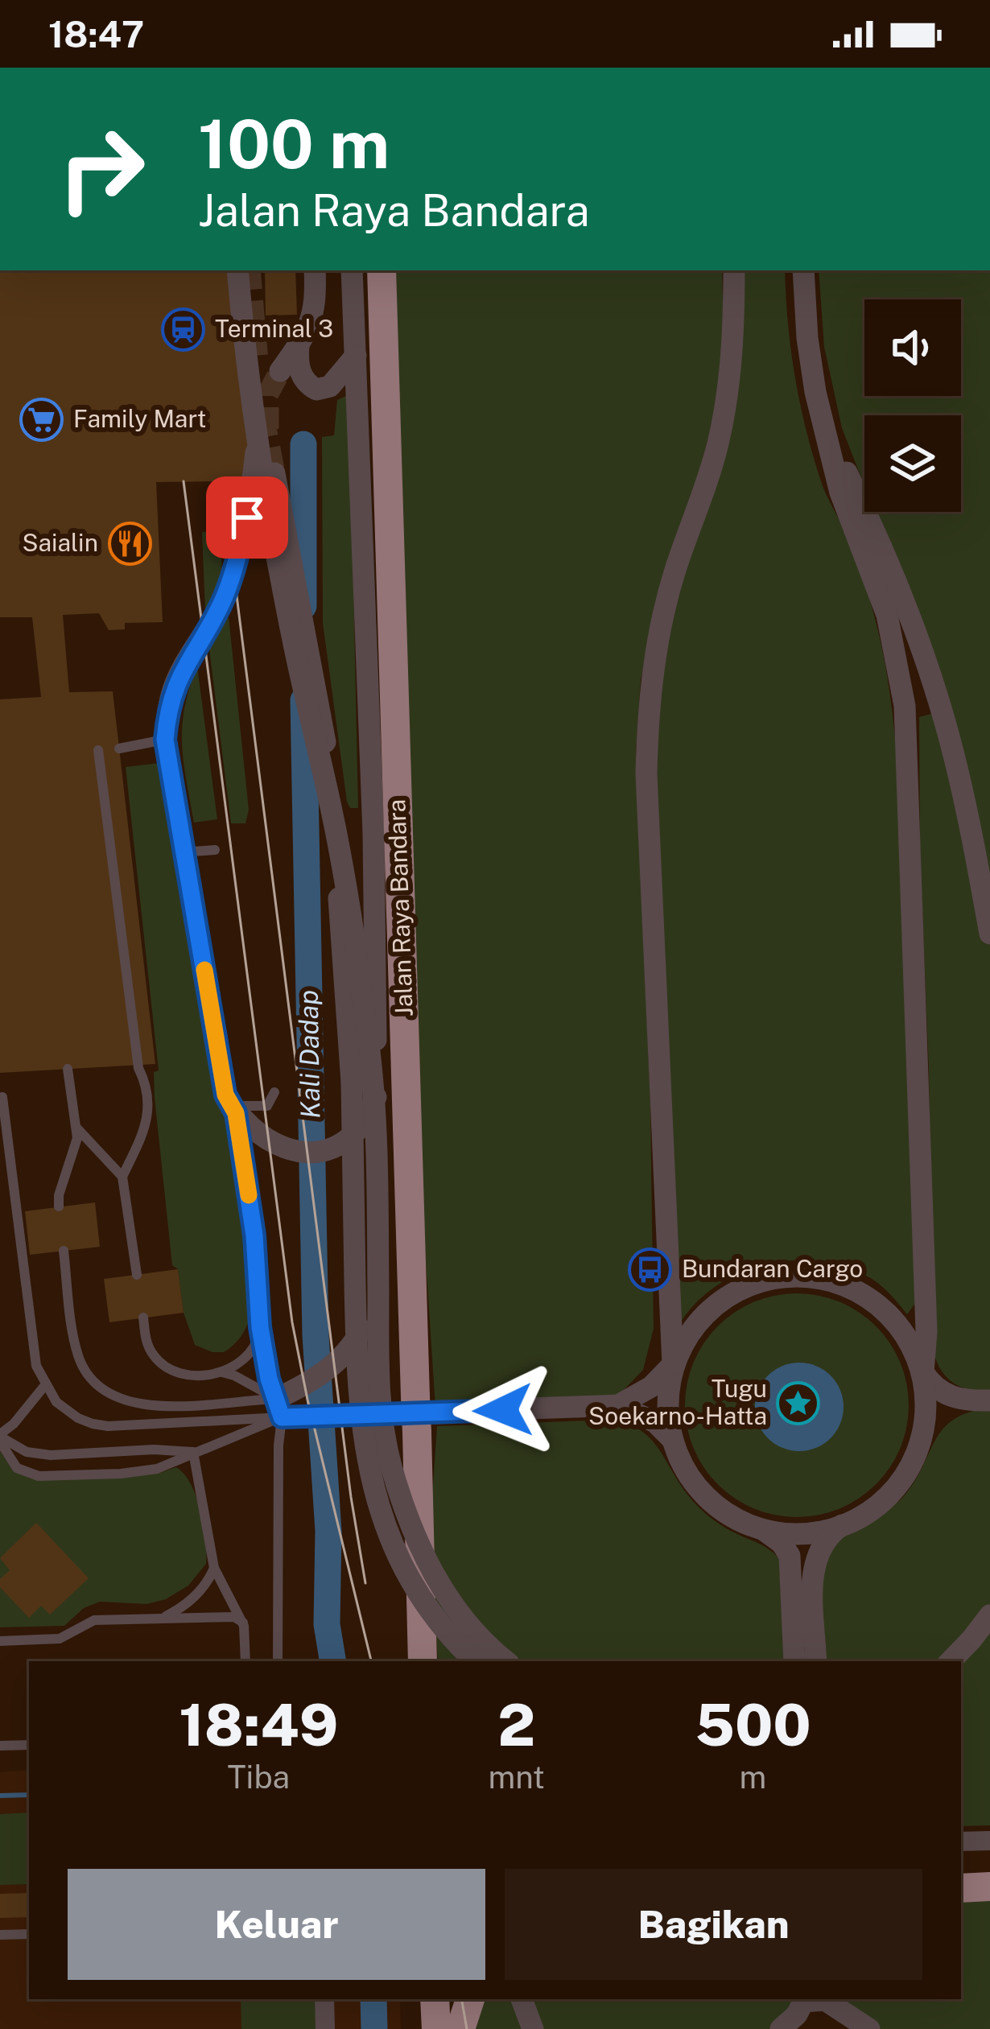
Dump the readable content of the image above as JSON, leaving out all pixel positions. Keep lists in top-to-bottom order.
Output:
{
  "streets": {
    "main road": ["Jalan Raya Bandara"]
  },
  "water": ["Kali Dadap"],
  "places": {
    "station": ["Terminal 3"],
    "supermarket": ["Family Mart"],
    "restaurant": ["Saialin"],
    "bus stop": ["Bundaran Cargo"],
    "place": ["Tugu Soekarno-Hatta"]
  },
  "page": {
    "status": "18:47",
    "turn": ["100 m", "Jalan Raya Bandara"],
    "eta": [
      "18:49",
      "Tiba",
      "2",
      "mnt",
      "500",
      "m"
    ],
    "buttons": ["Keluar", "Bagikan"]
  }
}
